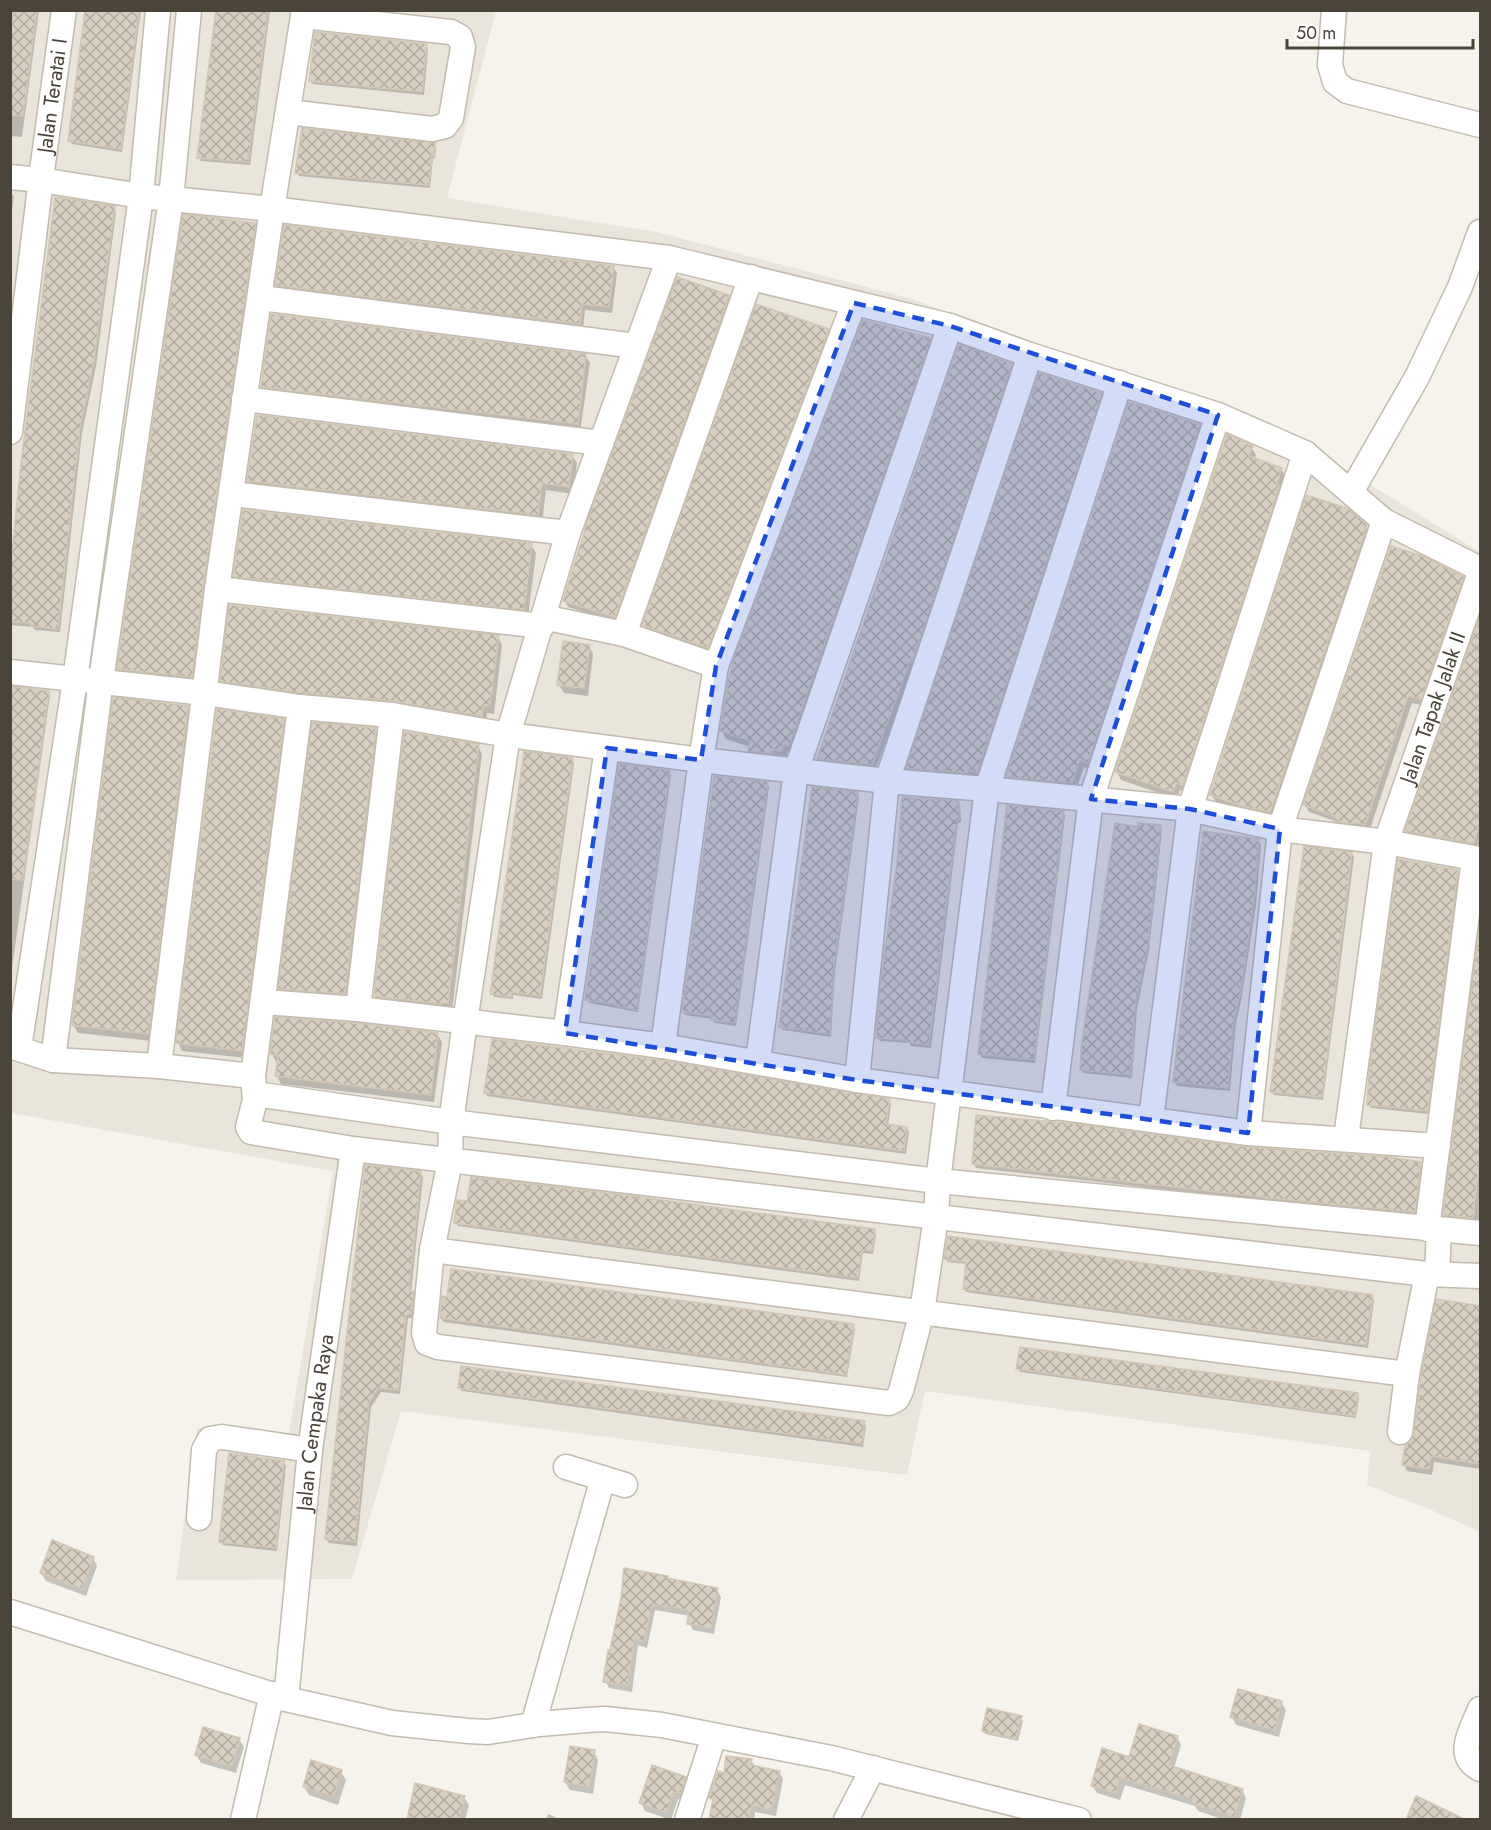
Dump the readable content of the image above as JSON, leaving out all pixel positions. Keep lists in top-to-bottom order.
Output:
{
  "streets": {
    "street": ["Jalan Teratai I", "Jalan Tapak Jalak II", "Jalan Cempaka Raya"]
  },
  "scale_bar": "50 m"
}
